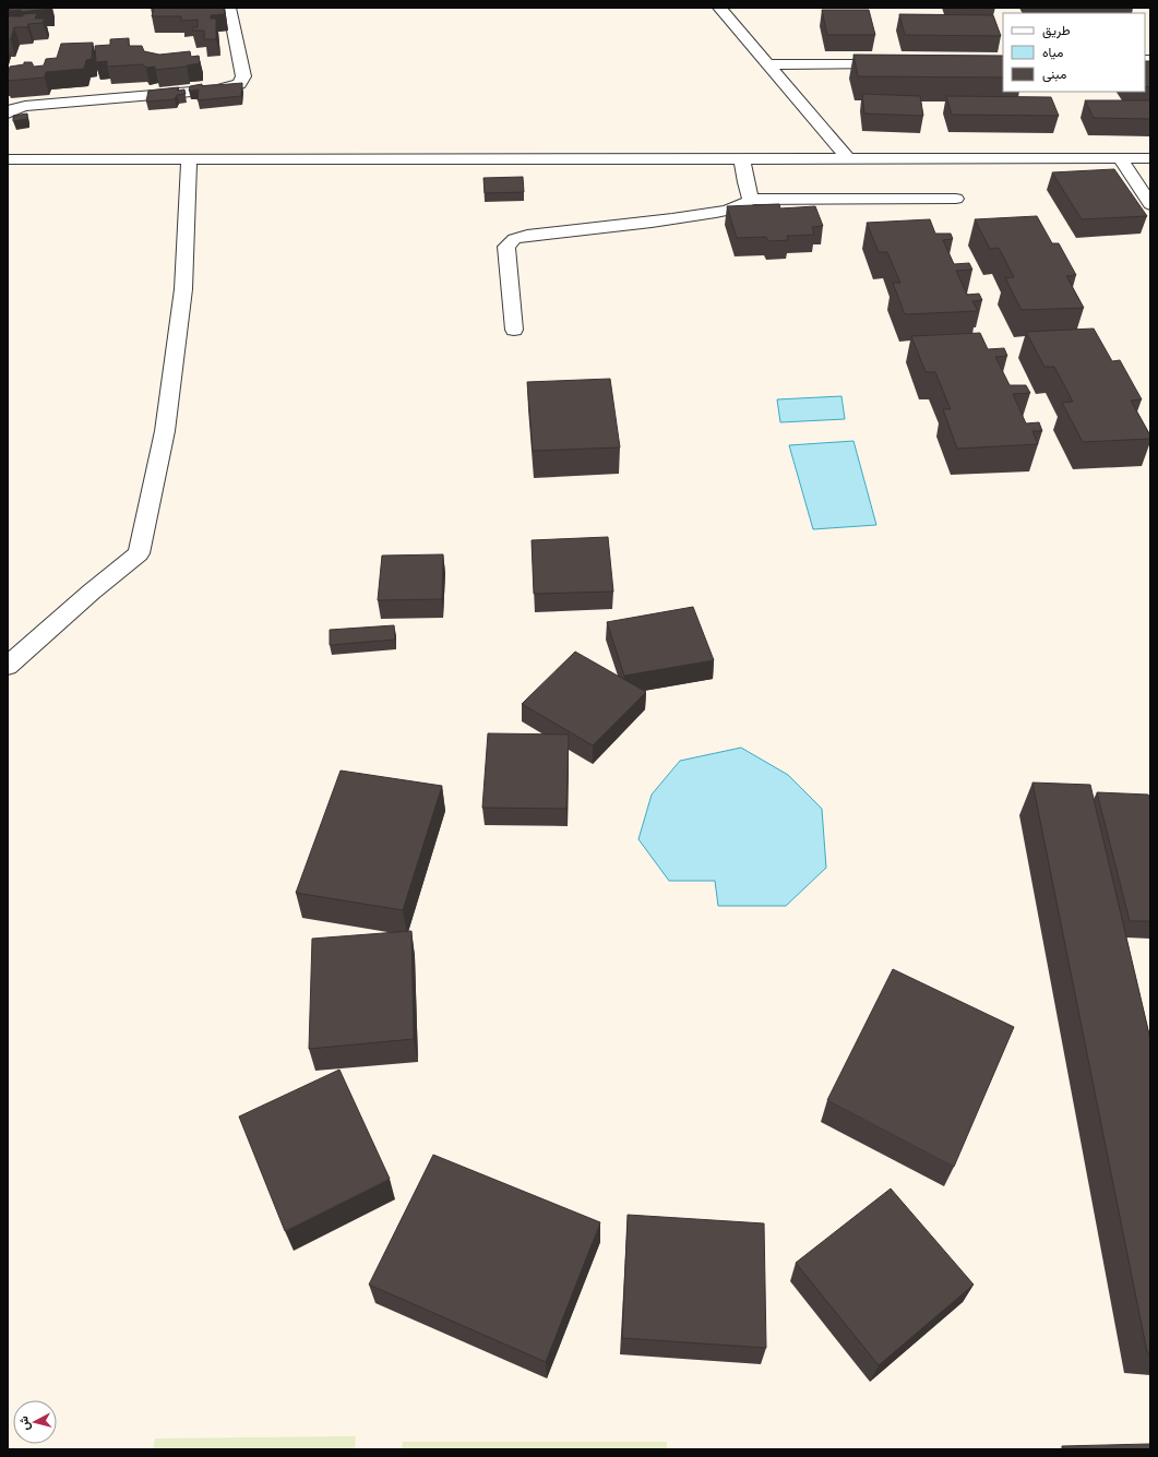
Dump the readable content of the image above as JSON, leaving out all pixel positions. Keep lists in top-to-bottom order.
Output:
{
  "legend": ["طريق", "مياه", "مبنى"],
  "north": "left"
}
